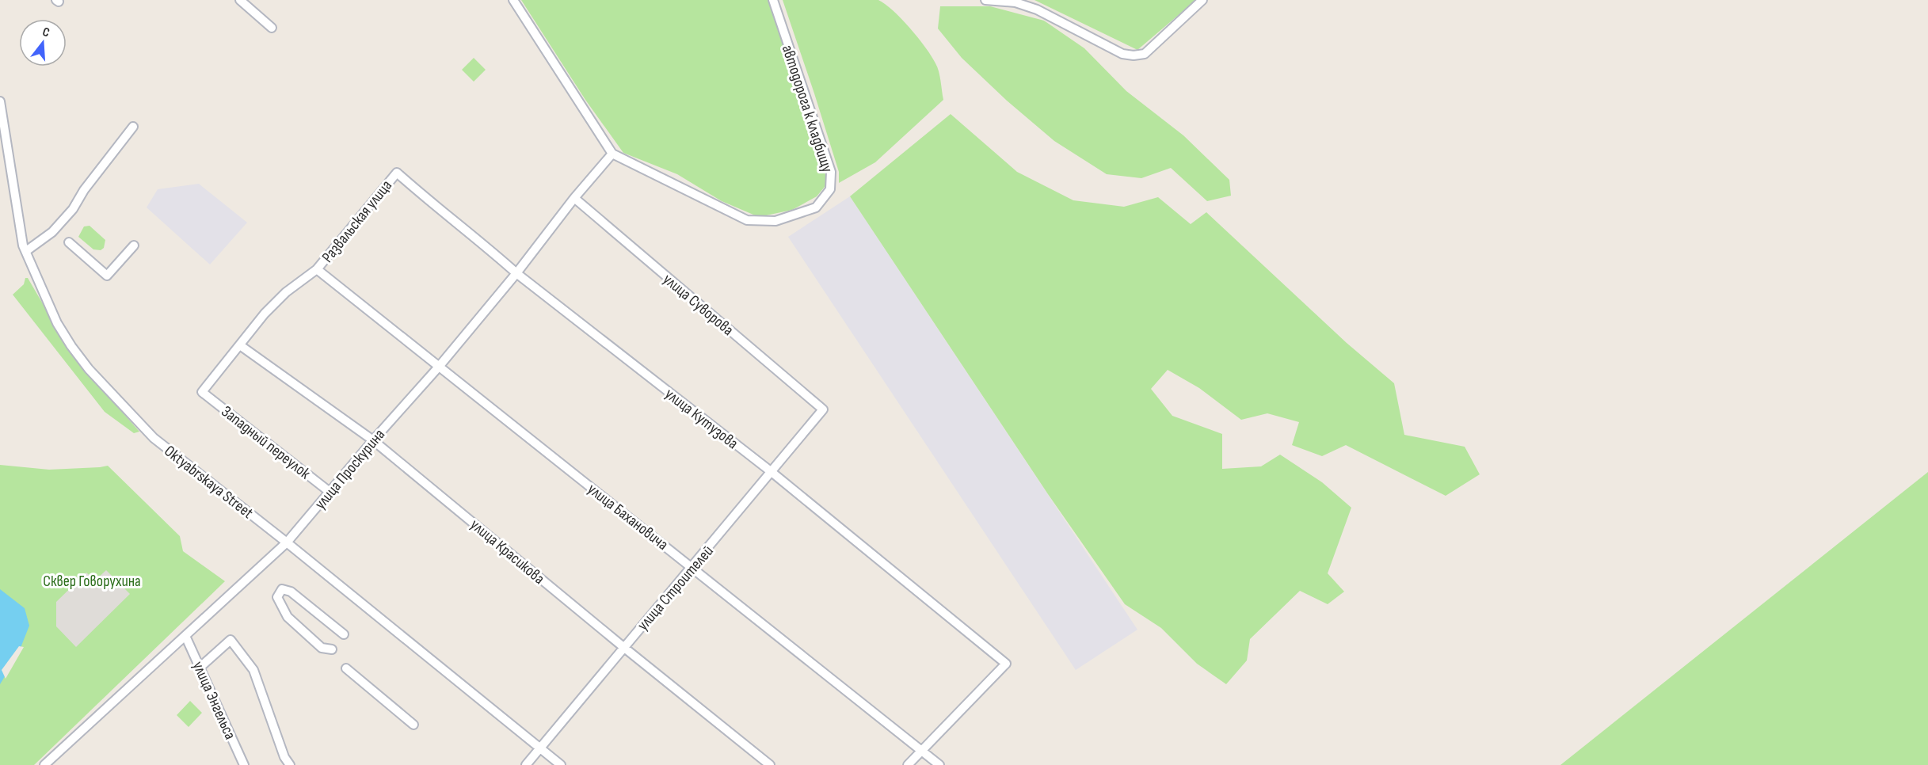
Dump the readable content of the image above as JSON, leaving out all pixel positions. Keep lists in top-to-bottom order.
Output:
{
  "streets": {
    "street": [
      "автодорога к кладбищу",
      "Развальская улица",
      "улица Суворова",
      "улица Кутузова",
      "Западный переулок",
      "улица Проскурина",
      "Oktyabrskaya Street",
      "улица Бахановича",
      "улица Красикова",
      "улица Строителей",
      "улица Энгельса"
    ]
  },
  "crossings": [
    ["автодорога к кладбищу", "улица Проскурина"],
    ["Развальская улица", "улица Кутузова"],
    ["Развальская улица", "Западный переулок"],
    ["Развальская улица", "улица Бахановича"],
    ["Развальская улица", "улица Красикова"],
    ["улица Суворова", "улица Проскурина"],
    ["улица Суворова", "улица Строителей"],
    ["улица Кутузова", "улица Проскурина"],
    ["улица Кутузова", "улица Бахановича"],
    ["улица Кутузова", "улица Строителей"],
    ["Западный переулок", "улица Проскурина"],
    ["Западный переулок", "улица Красикова"],
    ["улица Проскурина", "Oktyabrskaya Street"],
    ["улица Проскурина", "улица Бахановича"],
    ["улица Проскурина", "улица Красикова"],
    ["улица Проскурина", "улица Энгельса"],
    ["Oktyabrskaya Street", "улица Строителей"],
    ["улица Бахановича", "улица Строителей"],
    ["улица Красикова", "улица Строителей"]
  ],
  "parks": ["Сквер Говорухина"],
  "north": "top"
}
